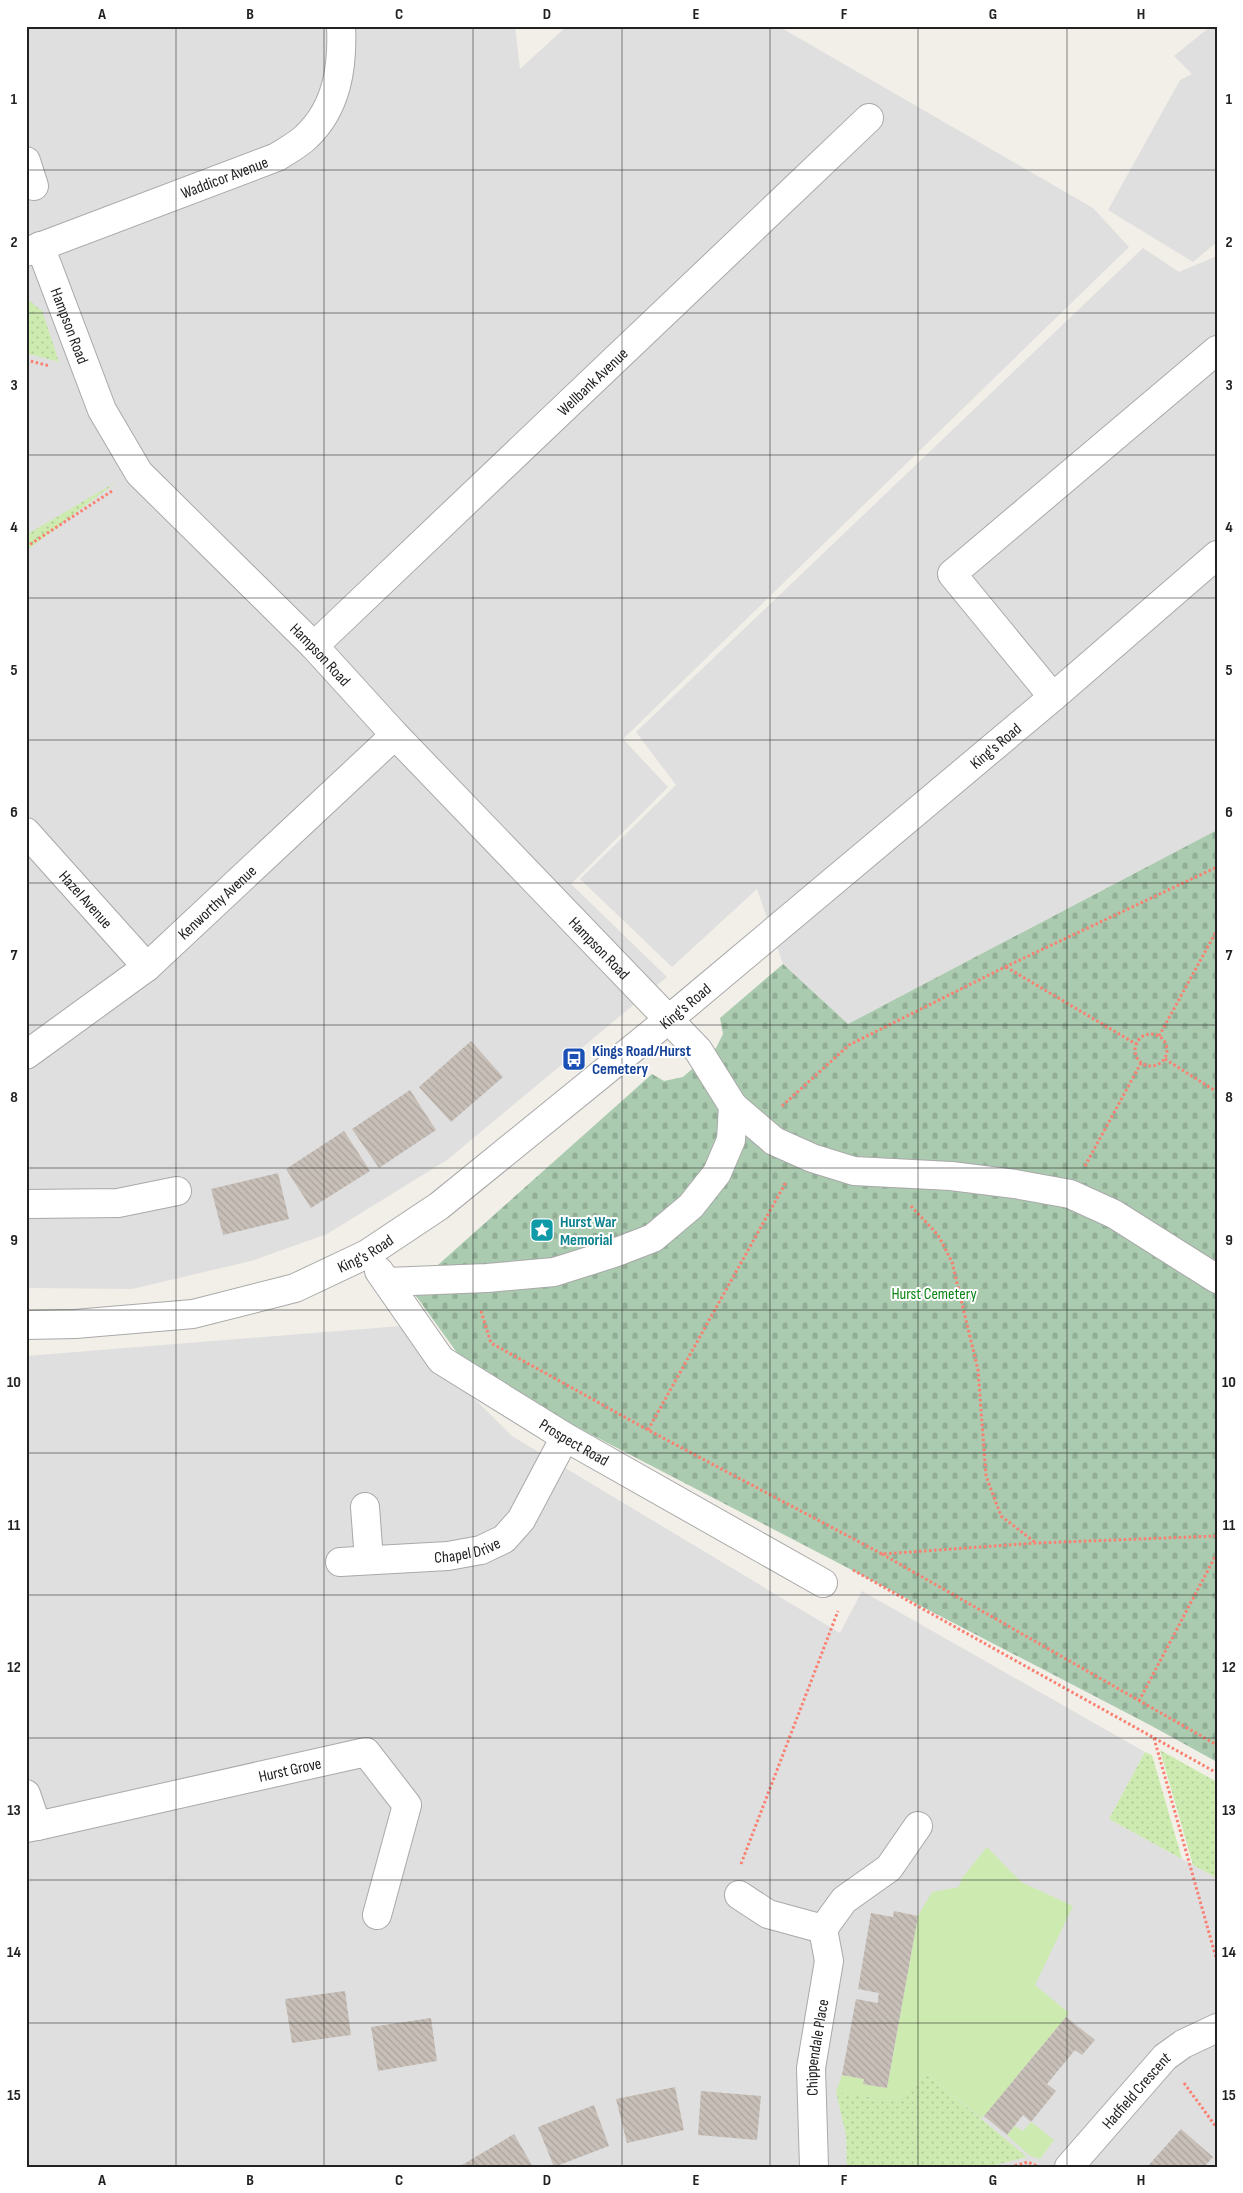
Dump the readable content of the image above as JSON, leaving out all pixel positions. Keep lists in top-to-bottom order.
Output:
{
  "streets": {
    "street": [
      "Waddicor Avenue",
      "Hampson Road",
      "Wellbank Avenue",
      "King's Road",
      "Hazel Avenue",
      "Kenworthy Avenue",
      "Prospect Road",
      "Chapel Drive",
      "Hurst Grove",
      "Chippendale Place",
      "Hadfield Crescent"
    ]
  },
  "crossings": [
    ["Waddicor Avenue", "Hampson Road"],
    ["Hampson Road", "Wellbank Avenue"],
    ["Hampson Road", "King's Road"],
    ["Hampson Road", "Kenworthy Avenue"],
    ["King's Road", "Prospect Road"],
    ["Hazel Avenue", "Kenworthy Avenue"],
    ["Prospect Road", "Chapel Drive"]
  ],
  "parks": ["Hurst Cemetery"],
  "places": {
    "bus stop": ["Kings Road/Hurst Cemetery"],
    "place": ["Hurst War Memorial"]
  },
  "grid": {
    "columns": [
      "A",
      "B",
      "C",
      "D",
      "E",
      "F",
      "G",
      "H"
    ],
    "rows": [
      "1",
      "2",
      "3",
      "4",
      "5",
      "6",
      "7",
      "8",
      "9",
      "10",
      "11",
      "12",
      "13",
      "14",
      "15"
    ]
  }
}
